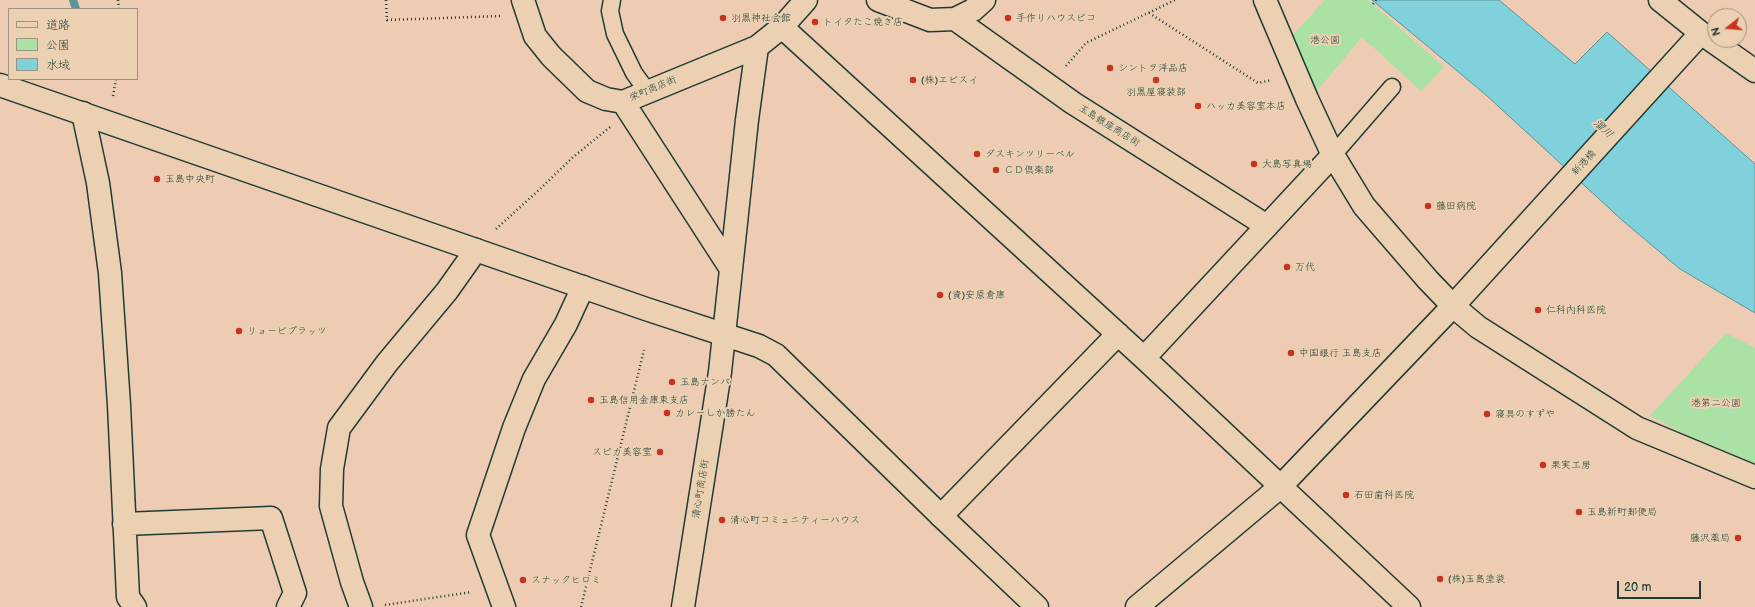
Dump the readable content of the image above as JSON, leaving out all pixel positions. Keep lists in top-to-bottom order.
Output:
{
  "streets": {
    "street": [
      "栄町商店街",
      "玉島銀座商店街",
      "新港橋",
      "清心町商店街"
    ]
  },
  "crossings": [
    ["栄町商店街", "清心町商店街"]
  ],
  "water": ["溜川"],
  "parks": ["港公園", "港第二公園"],
  "places": [
    "羽黒神社会館",
    "手作りハウスピコ",
    "トイタたこ焼き店",
    "シントヲ洋品店",
    "(株)エビスイ",
    "羽黒屋寝装部",
    "ハッカ美容室本店",
    "ダスキンツリーベル",
    "大島写真場",
    "ＣＤ倶楽部",
    "玉島中央町",
    "藤田病院",
    "万代",
    "(資)安原倉庫",
    "仁科内科医院",
    "リョービプラッツ",
    "中国銀行 玉島支店",
    "玉島ナンバ",
    "玉島信用金庫東支店",
    "カレーしか勝たん",
    "寝具のすずや",
    "スピカ美容室",
    "果実工房",
    "石田歯科医院",
    "玉島新町郵便局",
    "清心町コミュニティーハウス",
    "藤沢薬局",
    "(株)玉島塗装",
    "スナックヒロミ"
  ],
  "legend": ["道路", "公園", "水域"],
  "scale_bar": "20 m",
  "north": "left"
}
